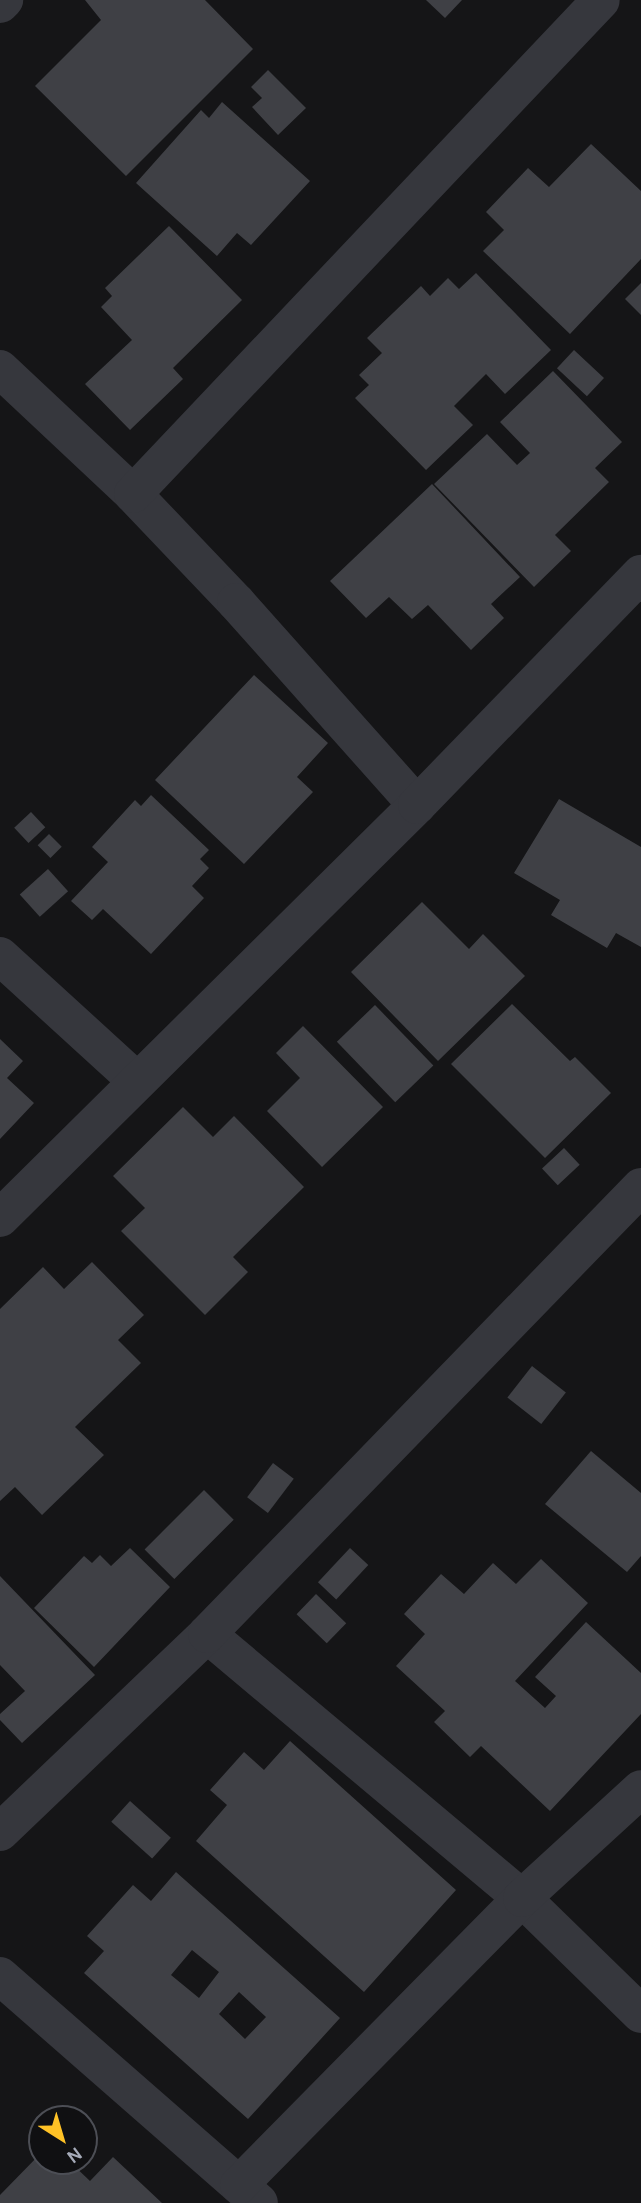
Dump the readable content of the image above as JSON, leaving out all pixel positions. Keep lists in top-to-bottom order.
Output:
{
  "north": "bottom right"
}
